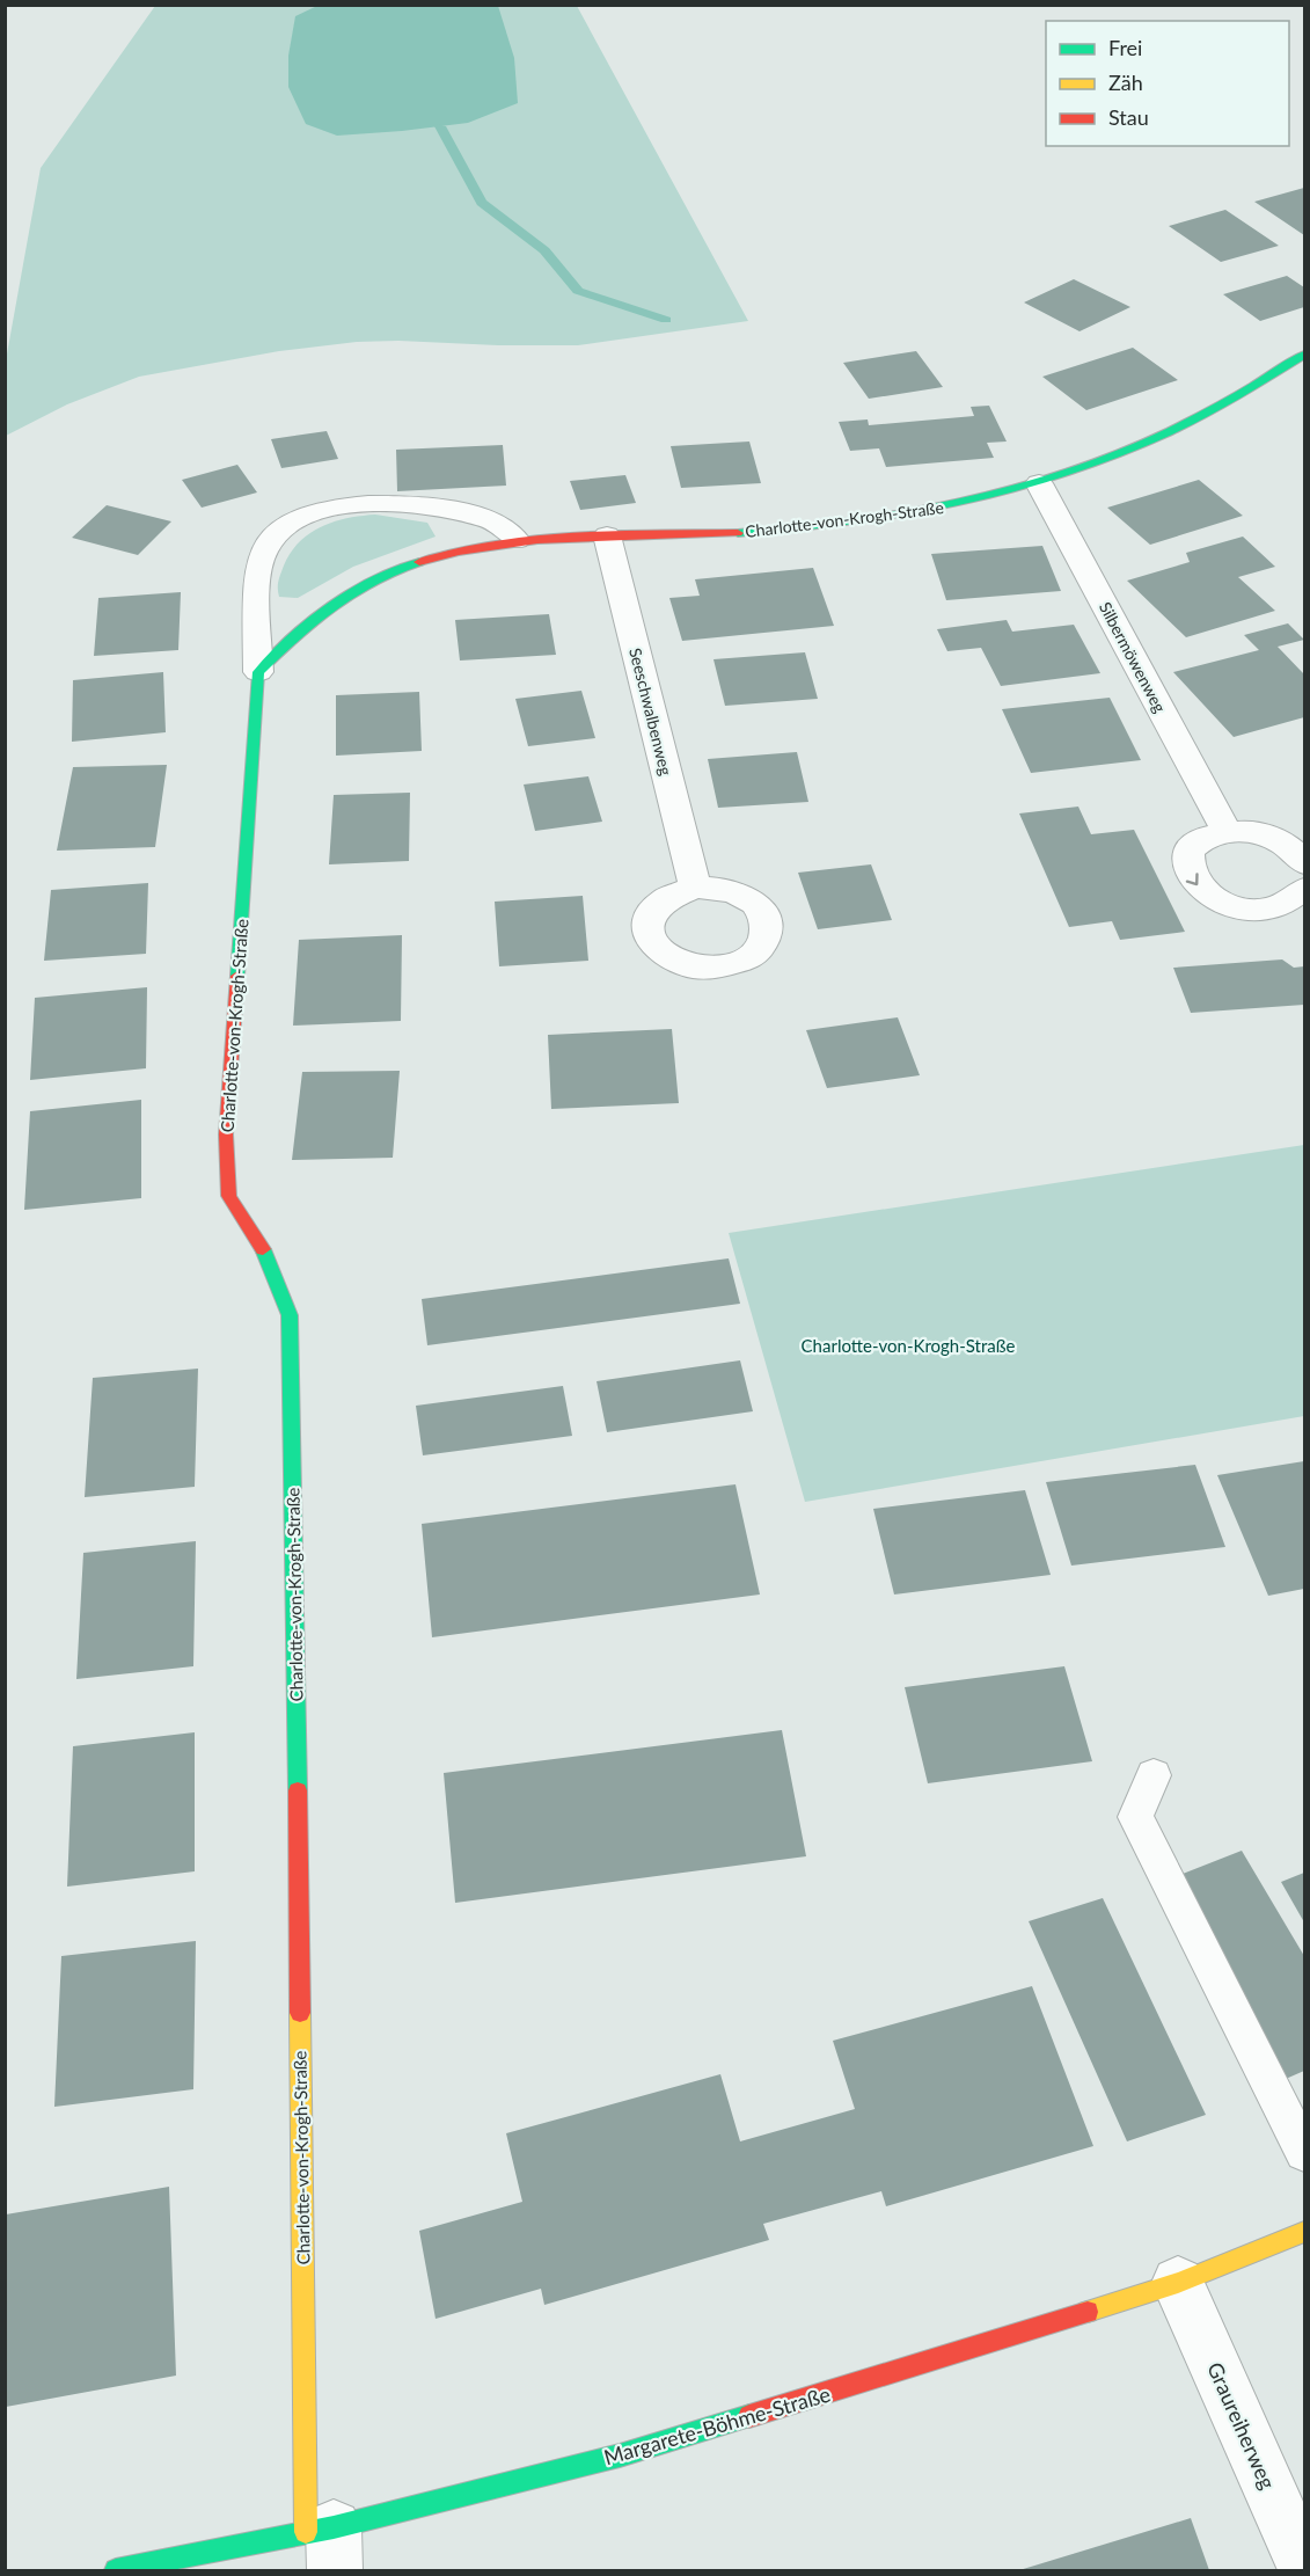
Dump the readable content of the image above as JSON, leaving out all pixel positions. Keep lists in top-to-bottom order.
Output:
{
  "streets": {
    "street": [
      "Charlotte-von-Krogh-Straße",
      "Silbermöwenweg",
      "Seeschwalbenweg",
      "Margarete-Böhme-Straße",
      "Graureiherweg"
    ]
  },
  "crossings": [
    ["Charlotte-von-Krogh-Straße", "Silbermöwenweg"],
    ["Charlotte-von-Krogh-Straße", "Seeschwalbenweg"],
    ["Charlotte-von-Krogh-Straße", "Margarete-Böhme-Straße"],
    ["Margarete-Böhme-Straße", "Graureiherweg"]
  ],
  "parks": ["Charlotte-von-Krogh-Straße"],
  "legend": ["Frei", "Zäh", "Stau"]
}
